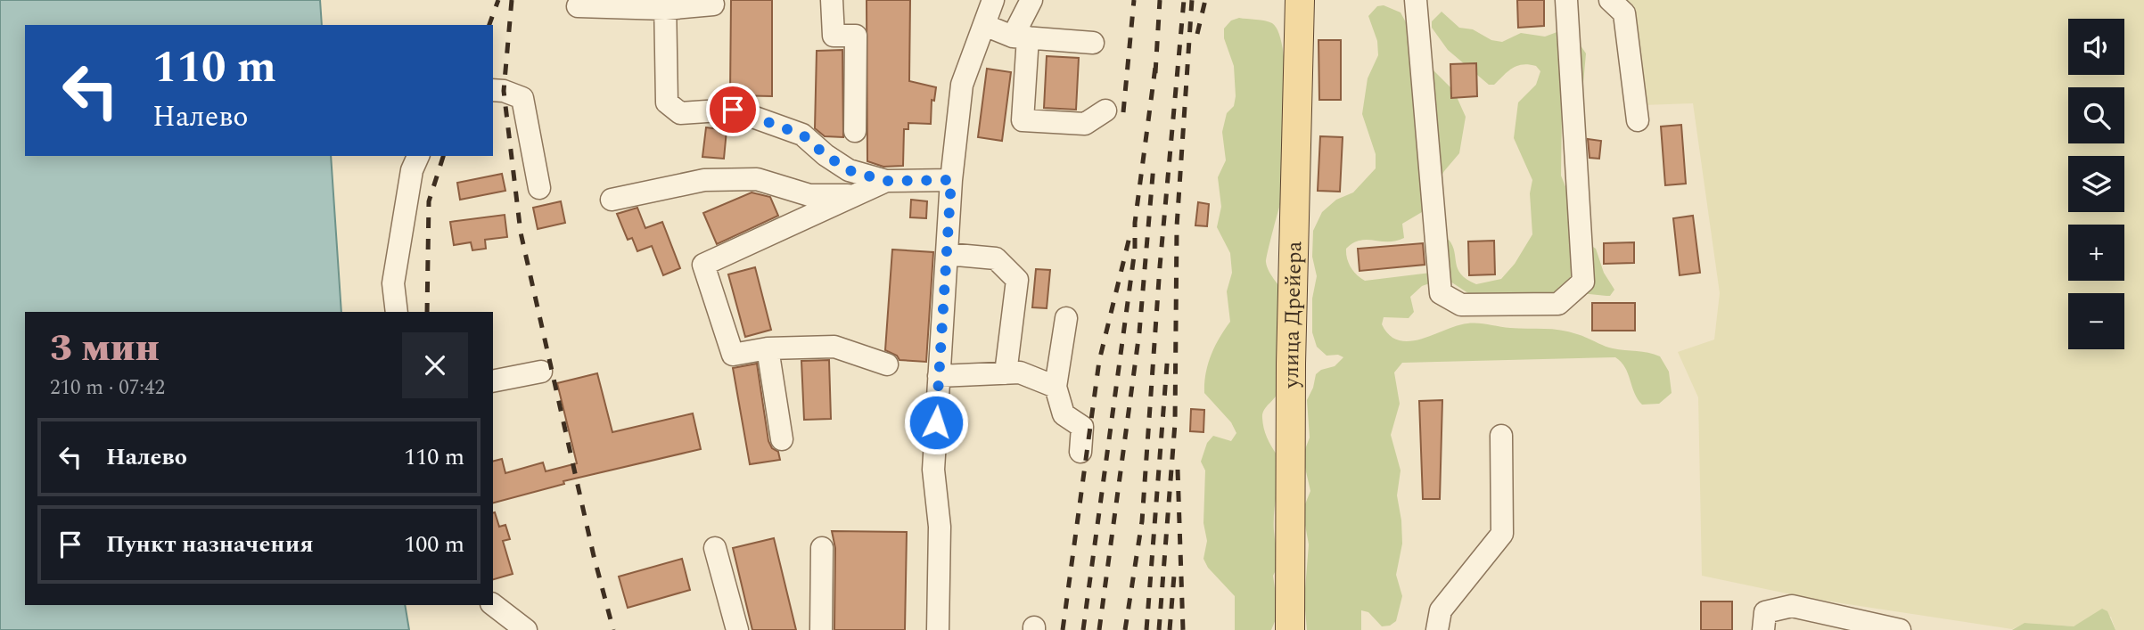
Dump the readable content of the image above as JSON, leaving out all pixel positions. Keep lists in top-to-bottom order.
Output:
{
  "streets": {
    "main road": ["улица Дрейера"]
  },
  "page": {
    "map_buttons": ["+", "−"],
    "turn": ["110 m", "Налево"],
    "heading": ["3 мин", "210 m · 07:42"],
    "list": [
      {
        "name": "Налево",
        "value": "110 m"
      },
      {
        "name": "Пункт назначения",
        "value": "100 m"
      }
    ]
  }
}
